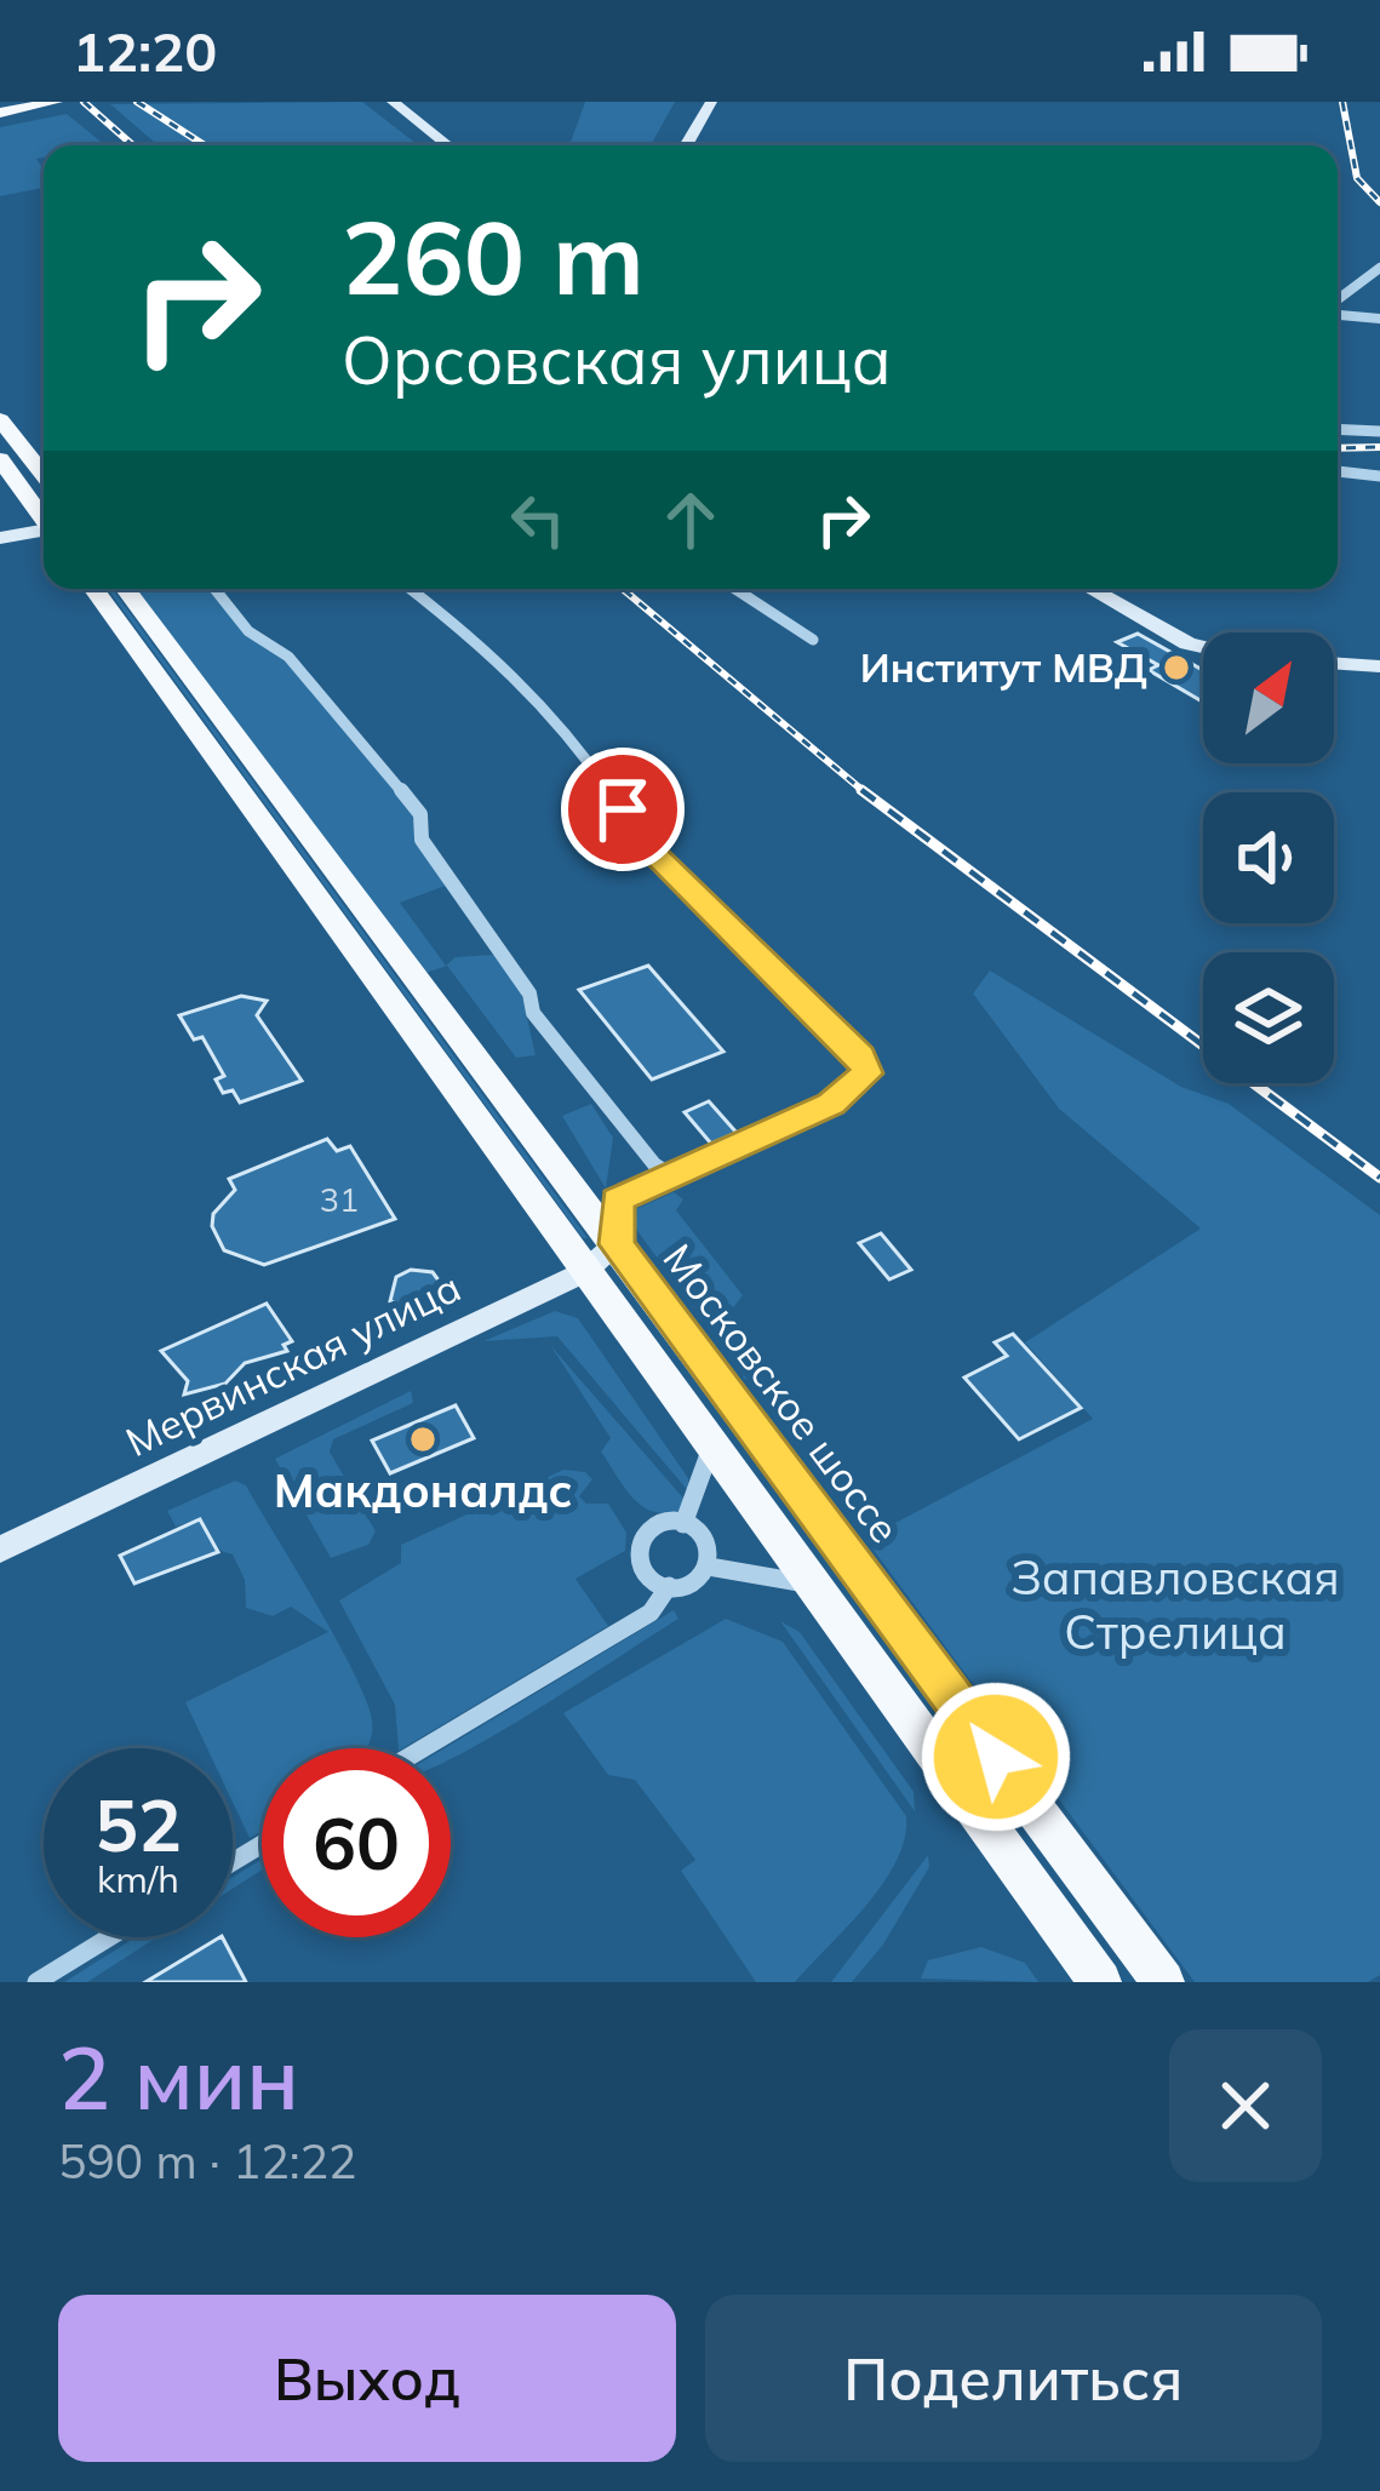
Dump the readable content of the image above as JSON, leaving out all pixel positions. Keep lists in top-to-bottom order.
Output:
{
  "streets": {
    "main road": ["Московское шоссе"],
    "street": ["Мервинская улица"]
  },
  "crossings": [
    ["Мервинская улица", "Московское шоссе"]
  ],
  "parks": ["Запавловская Стрелица"],
  "places": ["Институт МВД", "Макдоналдс"],
  "house_numbers": ["31"],
  "north": "top right",
  "page": {
    "status": "12:20",
    "turn": ["260 m", "Орсовская улица"],
    "speed": "52 km/h",
    "limit": "60",
    "heading": ["2 мин", "590 m · 12:22"],
    "buttons": ["Выход", "Поделиться"]
  }
}
